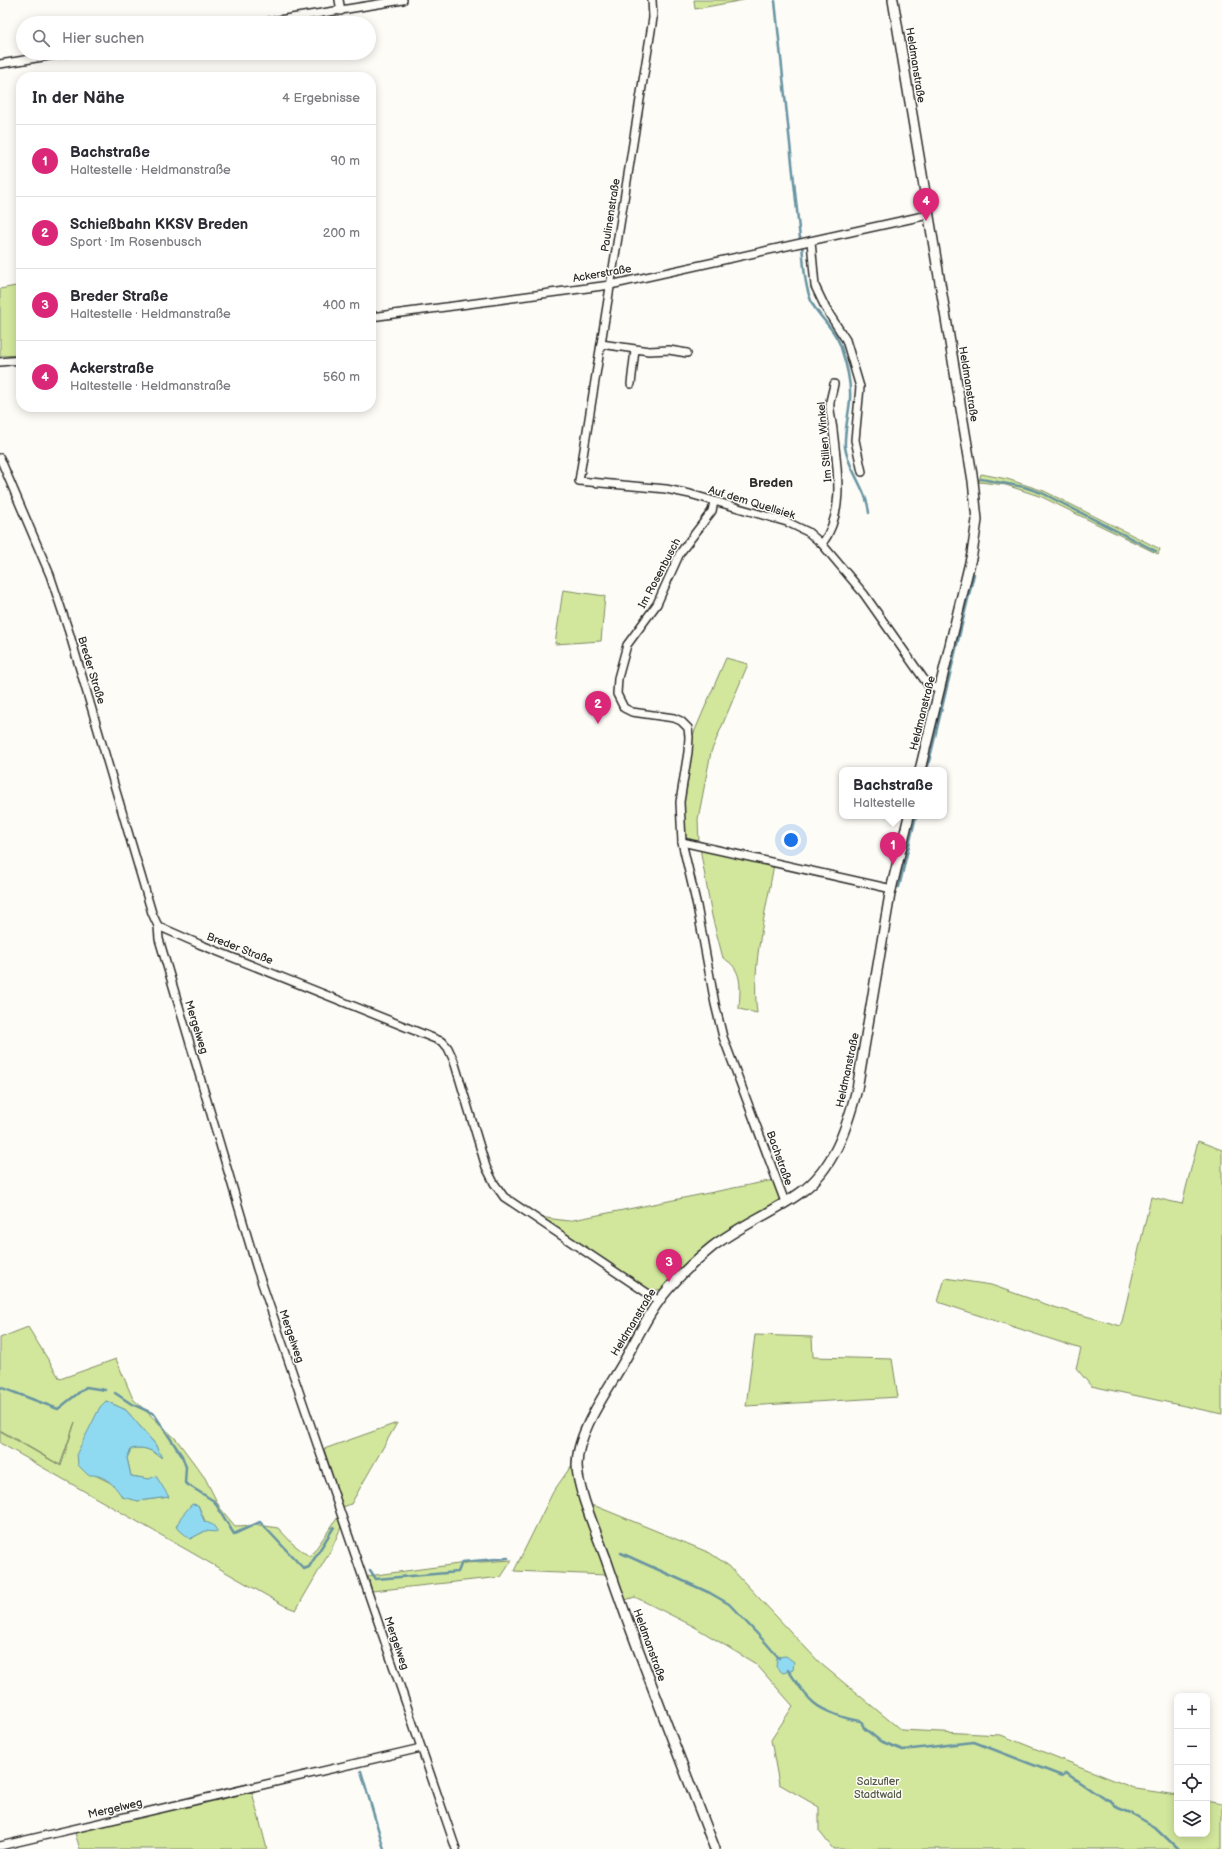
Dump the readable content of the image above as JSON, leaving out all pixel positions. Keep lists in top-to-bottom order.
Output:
{
  "streets": {
    "main road": ["Heldmanstraße"],
    "street": [
      "Paulinenstraße",
      "Ackerstraße",
      "Im Stillen Winkel",
      "Auf dem Quellsiek",
      "Im Rosenbusch",
      "Breder Straße",
      "Mergelweg",
      "Bachstraße"
    ]
  },
  "crossings": [
    ["Heldmanstraße", "Ackerstraße"],
    ["Heldmanstraße", "Auf dem Quellsiek"],
    ["Heldmanstraße", "Breder Straße"],
    ["Heldmanstraße", "Bachstraße"],
    ["Paulinenstraße", "Ackerstraße"],
    ["Paulinenstraße", "Auf dem Quellsiek"],
    ["Im Stillen Winkel", "Auf dem Quellsiek"],
    ["Auf dem Quellsiek", "Im Rosenbusch"],
    ["Im Rosenbusch", "Bachstraße"],
    ["Breder Straße", "Mergelweg"]
  ],
  "districts": ["Breden"],
  "parks": ["Salzufler Stadtwald"],
  "page": {
    "search": "Hier suchen",
    "heading": ["In der Nähe", "4 Ergebnisse"],
    "list": [
      {
        "mark": "1",
        "name": "Bachstraße",
        "note": "Haltestelle · Heldmanstraße",
        "value": "90 m"
      },
      {
        "mark": "2",
        "name": "Schießbahn KKSV Breden",
        "note": "Sport · Im Rosenbusch",
        "value": "200 m"
      },
      {
        "mark": "3",
        "name": "Breder Straße",
        "note": "Haltestelle · Heldmanstraße",
        "value": "400 m"
      },
      {
        "mark": "4",
        "name": "Ackerstraße",
        "note": "Haltestelle · Heldmanstraße",
        "value": "560 m"
      }
    ],
    "pins": [
      "4",
      "2",
      "1",
      "3"
    ],
    "popup": ["Bachstraße", "Haltestelle"],
    "map_buttons": ["+", "−"]
  }
}
